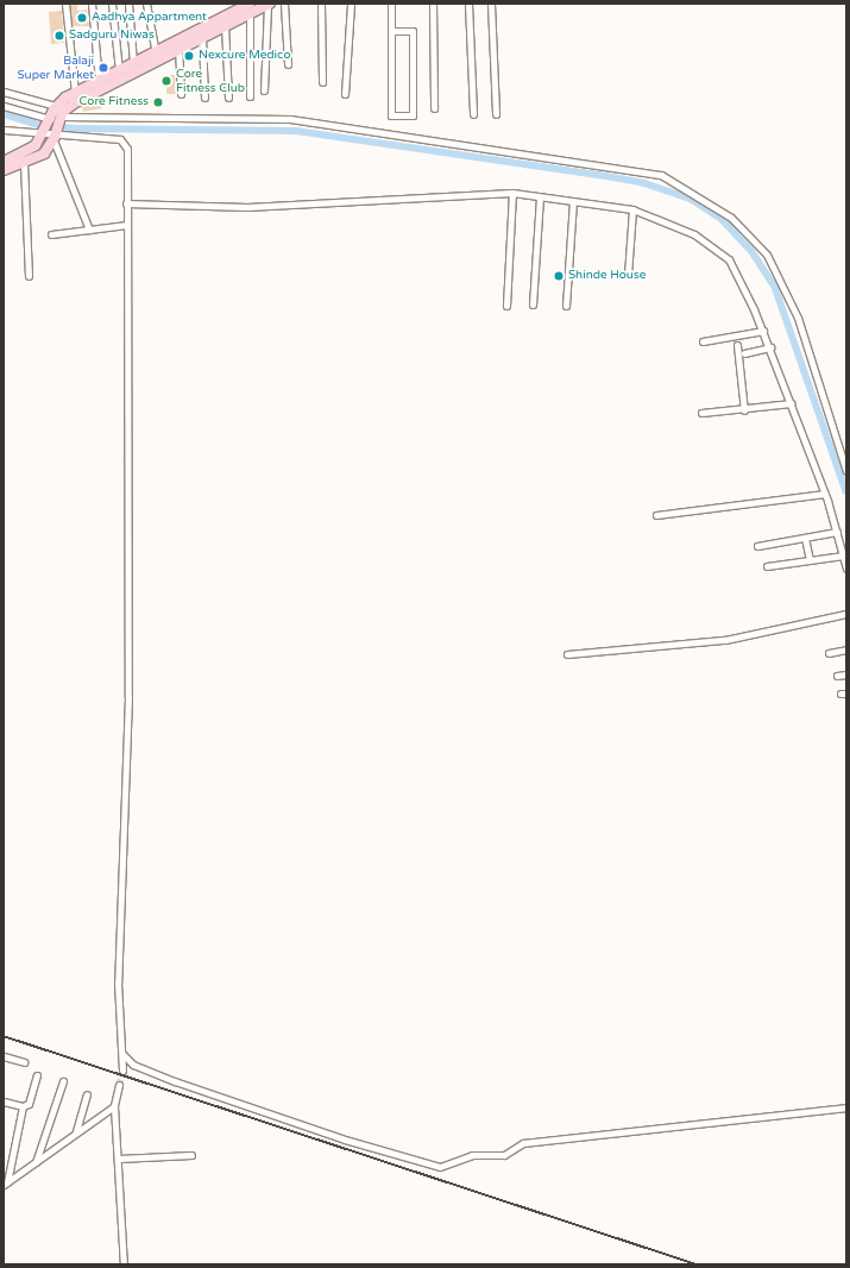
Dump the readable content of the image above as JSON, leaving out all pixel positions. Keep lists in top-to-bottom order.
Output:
{
  "places": [
    "Aadhya Appartment",
    "Sadguru Niwas",
    "Nexcure Medico",
    "Balaji Super Market",
    "Core Fitness Club",
    "Core Fitness",
    "Shinde House"
  ]
}
